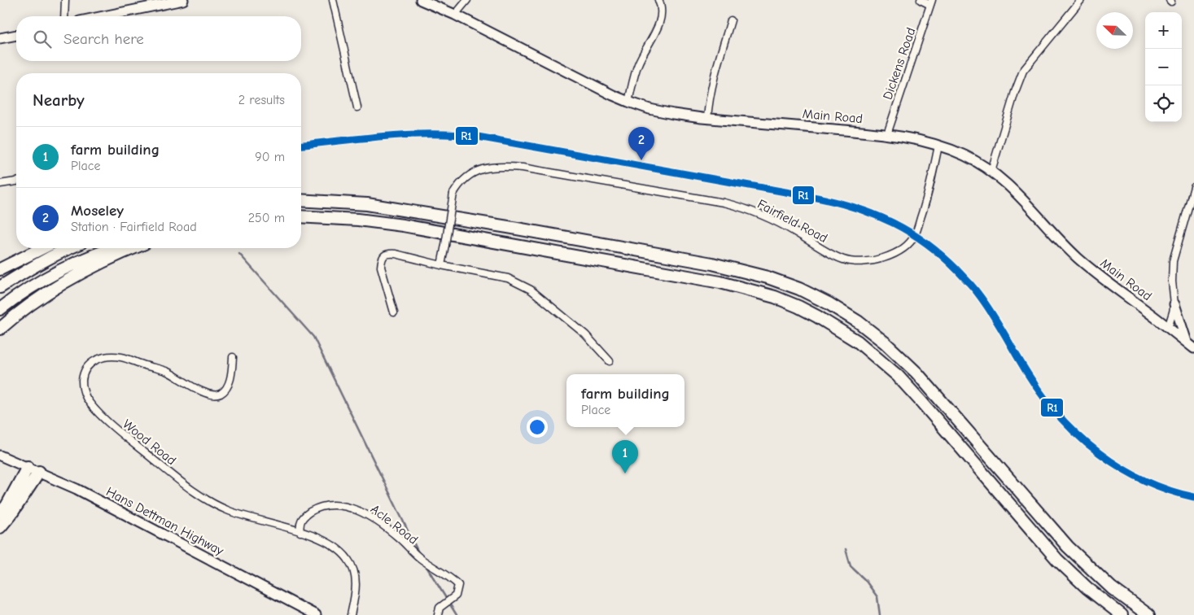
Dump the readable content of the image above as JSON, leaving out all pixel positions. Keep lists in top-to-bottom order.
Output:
{
  "streets": {
    "main road": ["Main Road", "Hans Dettman Highway"],
    "street": [
      "Dickens Road",
      "Fairfield Road",
      "Wood Road",
      "Acle Road"
    ]
  },
  "crossings": [
    ["Dickens Road", "Main Road"],
    ["Main Road", "Fairfield Road"],
    ["Wood Road", "Acle Road"]
  ],
  "lines": ["transit line R1"],
  "north": "top left",
  "page": {
    "map_buttons": ["+", "−"],
    "search": "Search here",
    "heading": ["Nearby", "2 results"],
    "list": [
      {
        "mark": "1",
        "name": "farm building",
        "note": "Place",
        "value": "90 m"
      },
      {
        "mark": "2",
        "name": "Moseley",
        "note": "Station · Fairfield Road",
        "value": "250 m"
      }
    ],
    "pins": ["2", "1"],
    "popup": ["farm building", "Place"]
  }
}
